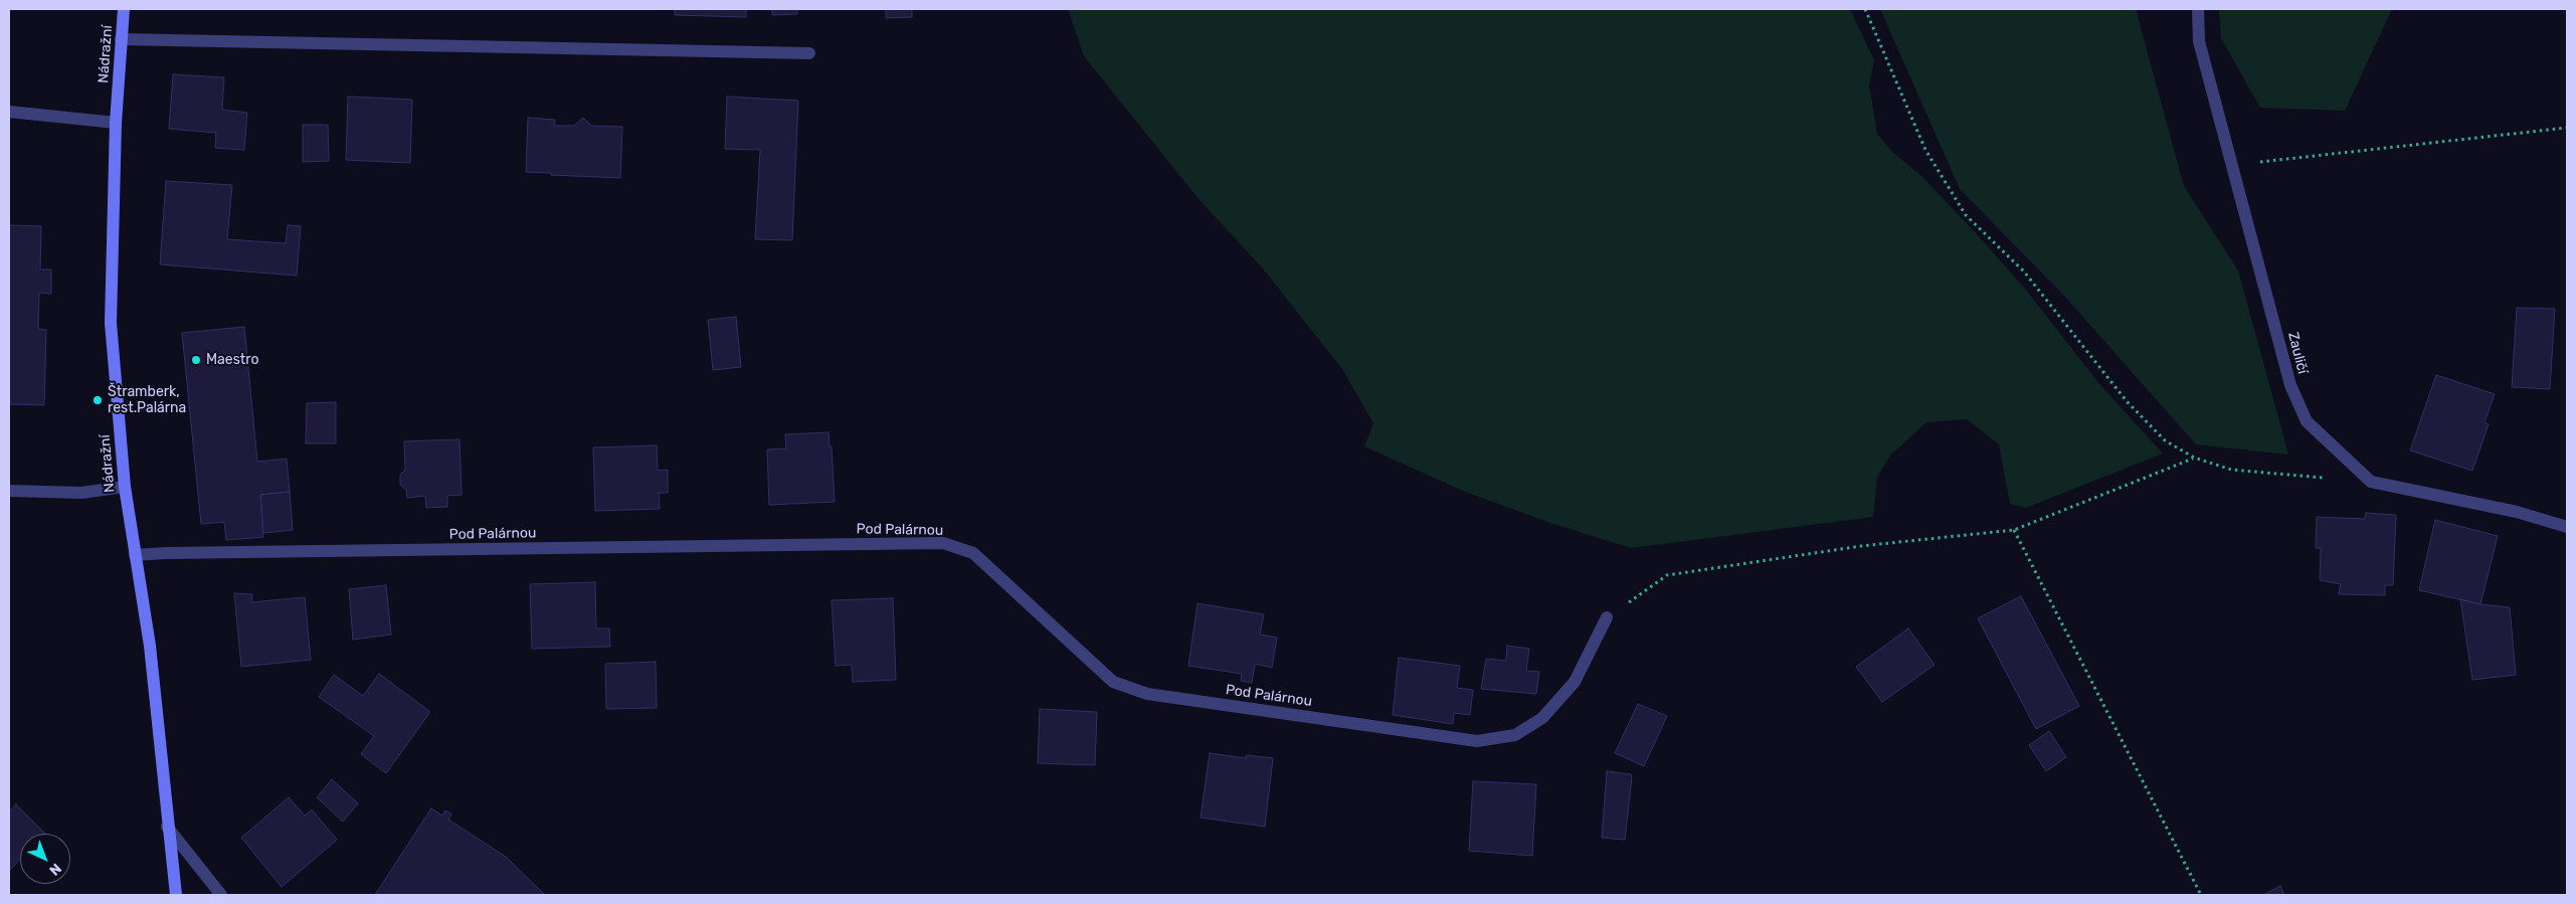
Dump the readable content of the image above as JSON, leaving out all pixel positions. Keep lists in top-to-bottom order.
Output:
{
  "streets": {
    "main road": ["Nádražní"],
    "street": ["Zauličí", "Pod Palárnou"]
  },
  "crossings": [
    ["Nádražní", "Pod Palárnou"]
  ],
  "places": ["Maestro", "Štramberk, rest.Palárna"],
  "north": "bottom right"
}
